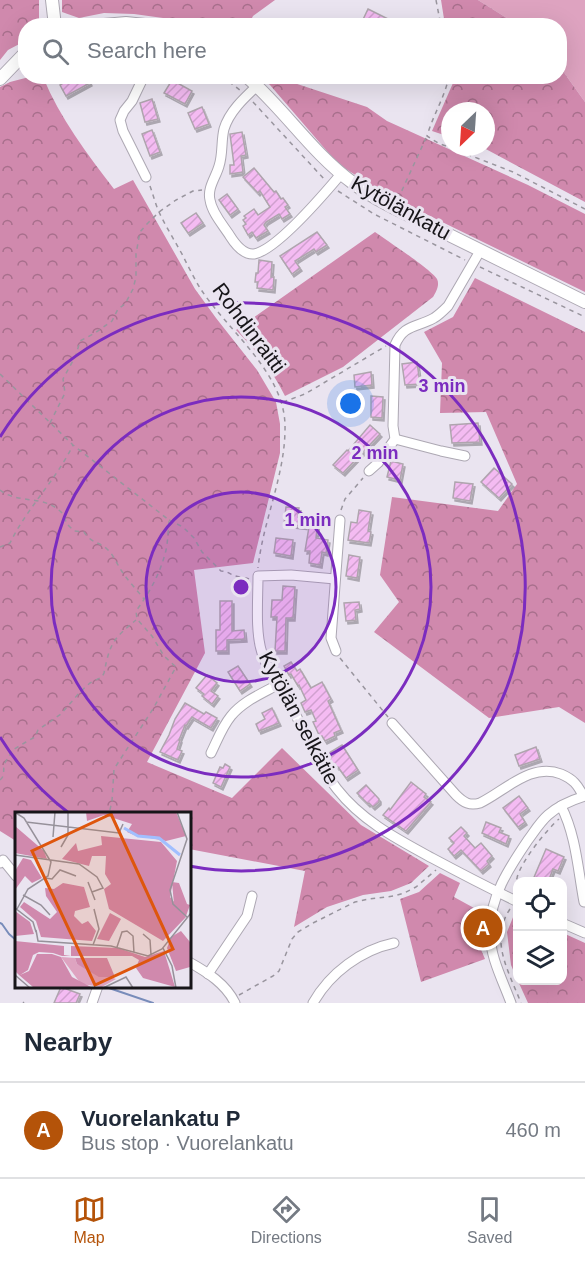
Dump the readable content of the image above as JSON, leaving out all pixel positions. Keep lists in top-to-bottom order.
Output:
{
  "streets": {
    "street": ["Kytölänkatu", "Kytölän selkätie"],
    "path": ["Rohdinraitti"]
  },
  "crossings": [
    ["Rohdinraitti", "Kytölän selkätie"]
  ],
  "north": "bottom left",
  "page": {
    "search": "Search here",
    "pins": "A",
    "heading": "Nearby",
    "list": [
      {
        "mark": "A",
        "name": "Vuorelankatu P",
        "note": "Bus stop · Vuorelankatu",
        "value": "460 m"
      }
    ],
    "nav": ["Map", "Directions", "Saved"]
  },
  "rings": ["3 min", "2 min", "1 min"]
}
